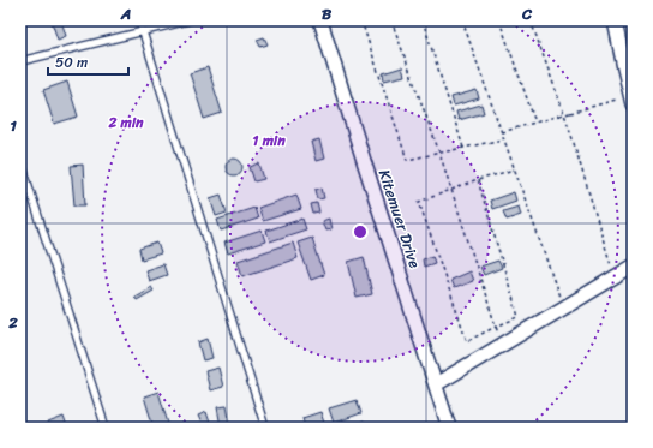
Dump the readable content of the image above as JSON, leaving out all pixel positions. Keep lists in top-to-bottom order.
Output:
{
  "streets": {
    "street": ["Kitemuer Drive"]
  },
  "scale_bar": "50 m",
  "grid": {
    "columns": ["A", "B", "C"],
    "rows": ["1", "2"]
  },
  "rings": ["2 min", "1 min"]
}
